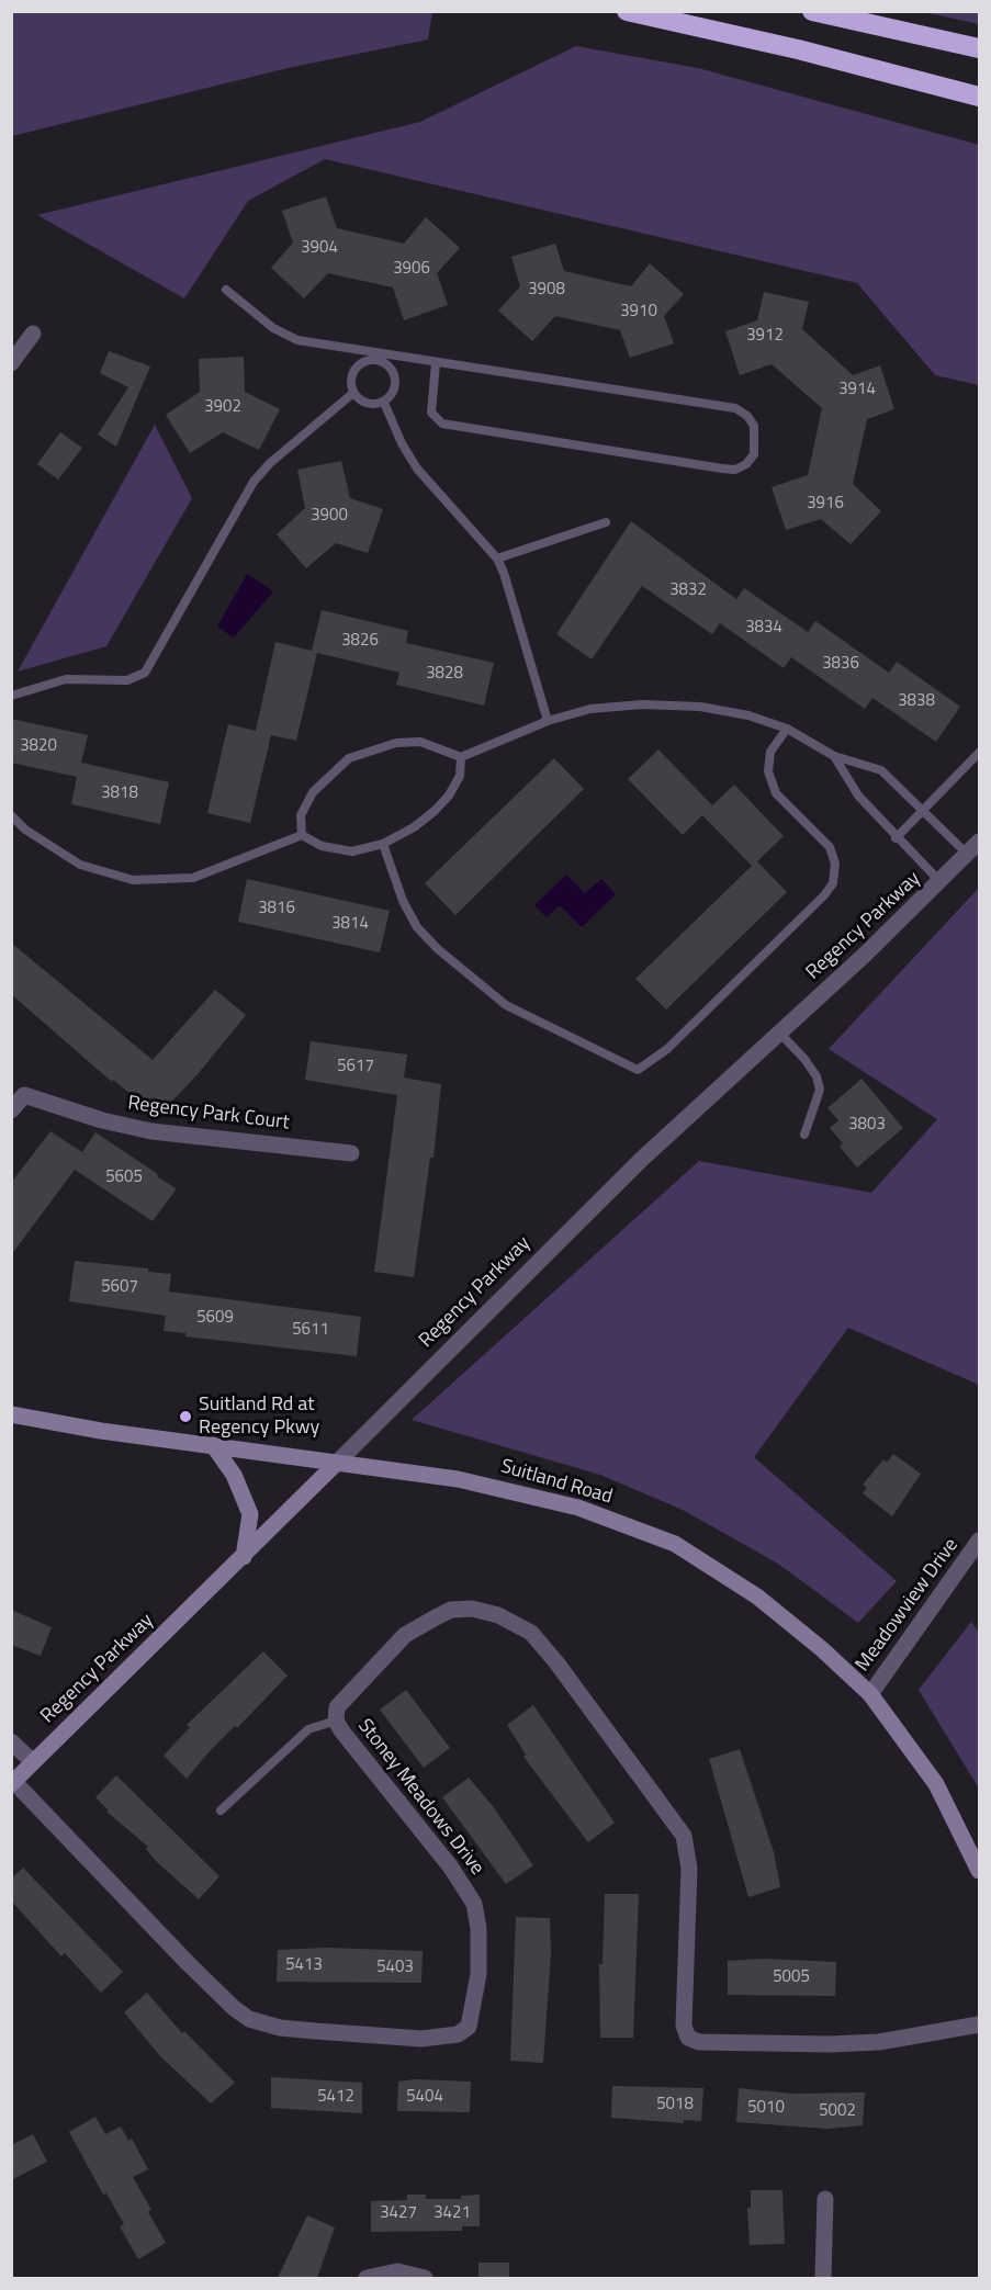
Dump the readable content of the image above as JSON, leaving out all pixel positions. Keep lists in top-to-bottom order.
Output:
{
  "streets": {
    "main road": ["Regency Parkway", "Suitland Road"],
    "street": ["Regency Park Court", "Meadowview Drive", "Stoney Meadows Drive"]
  },
  "crossings": [
    ["Regency Parkway", "Suitland Road"],
    ["Regency Parkway", "Stoney Meadows Drive"],
    ["Suitland Road", "Meadowview Drive"]
  ],
  "places": ["Suitland Rd at Regency Pkwy"],
  "house_numbers": [
    "3904",
    "3906",
    "3908",
    "3910",
    "3912",
    "3914",
    "3902",
    "3916",
    "3900",
    "3832",
    "3834",
    "3826",
    "3836",
    "3828",
    "3838",
    "3820",
    "3818",
    "3816",
    "3814",
    "5617",
    "3803",
    "5605",
    "5607",
    "5609",
    "5611",
    "5413",
    "5403",
    "5005",
    "5412",
    "5404",
    "5018",
    "5010",
    "5002",
    "3427",
    "3421"
  ]
}
